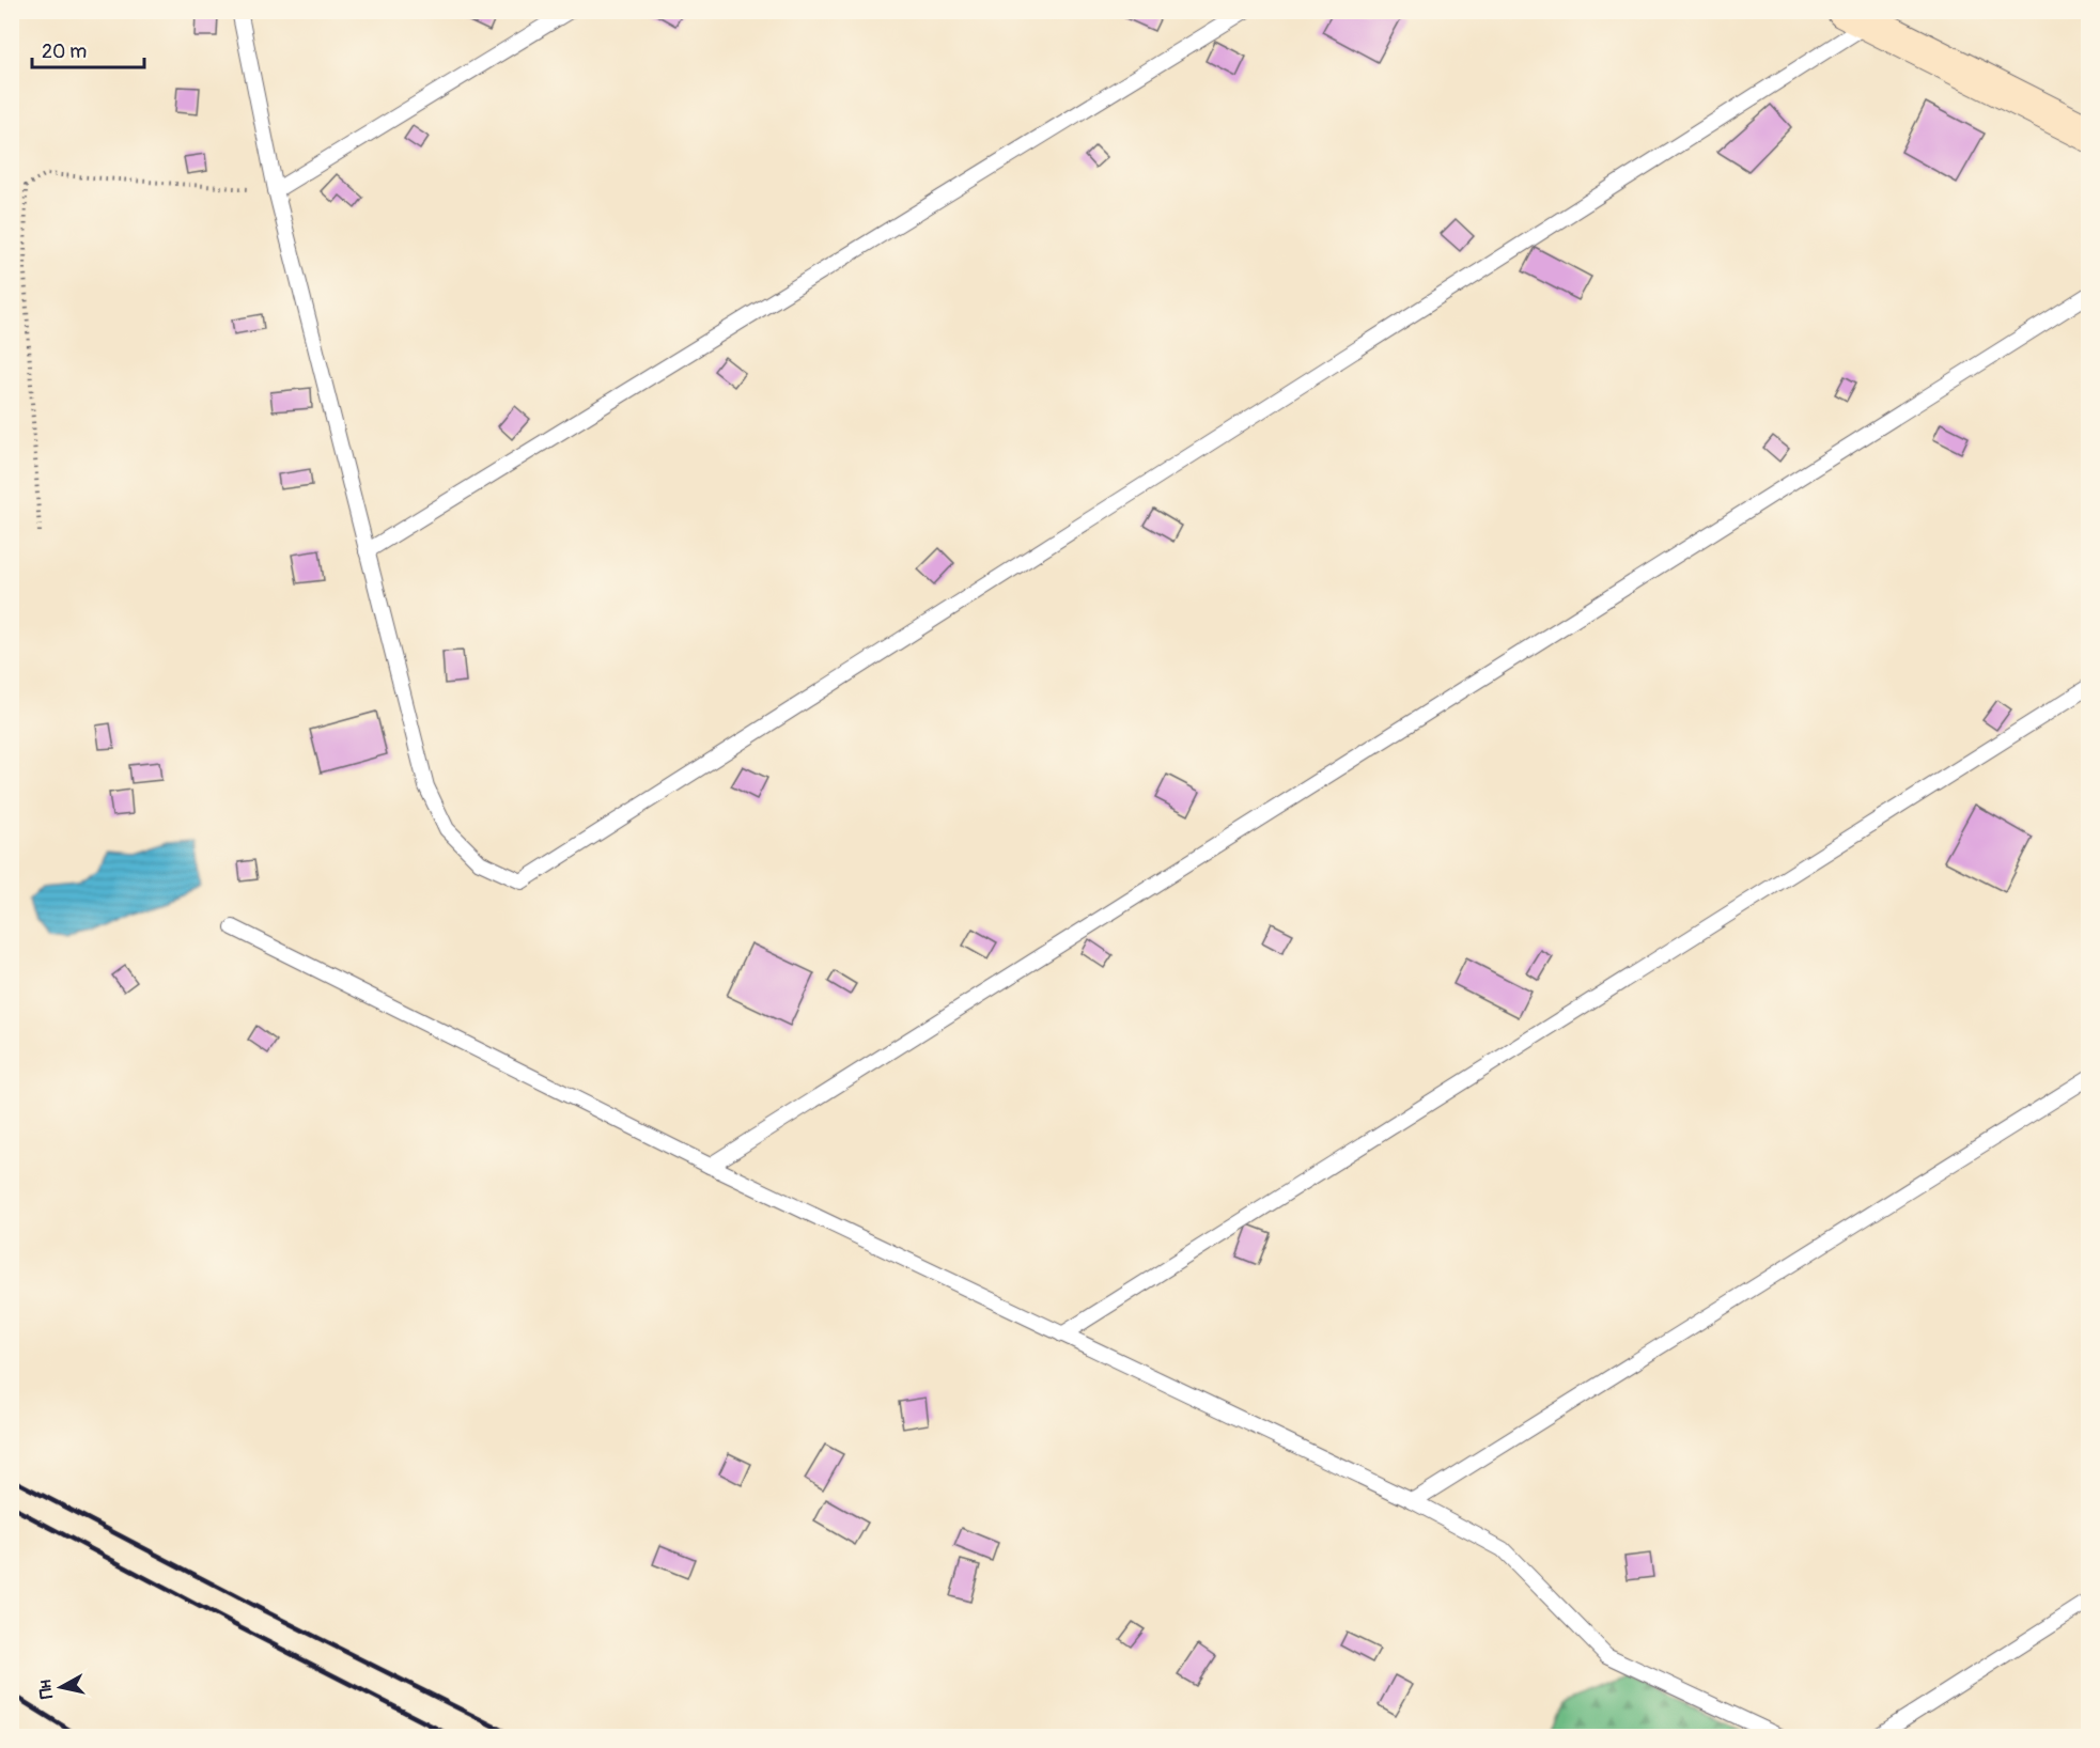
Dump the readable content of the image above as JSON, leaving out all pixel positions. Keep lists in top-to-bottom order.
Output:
{
  "scale_bar": "20 m",
  "north": "left"
}
